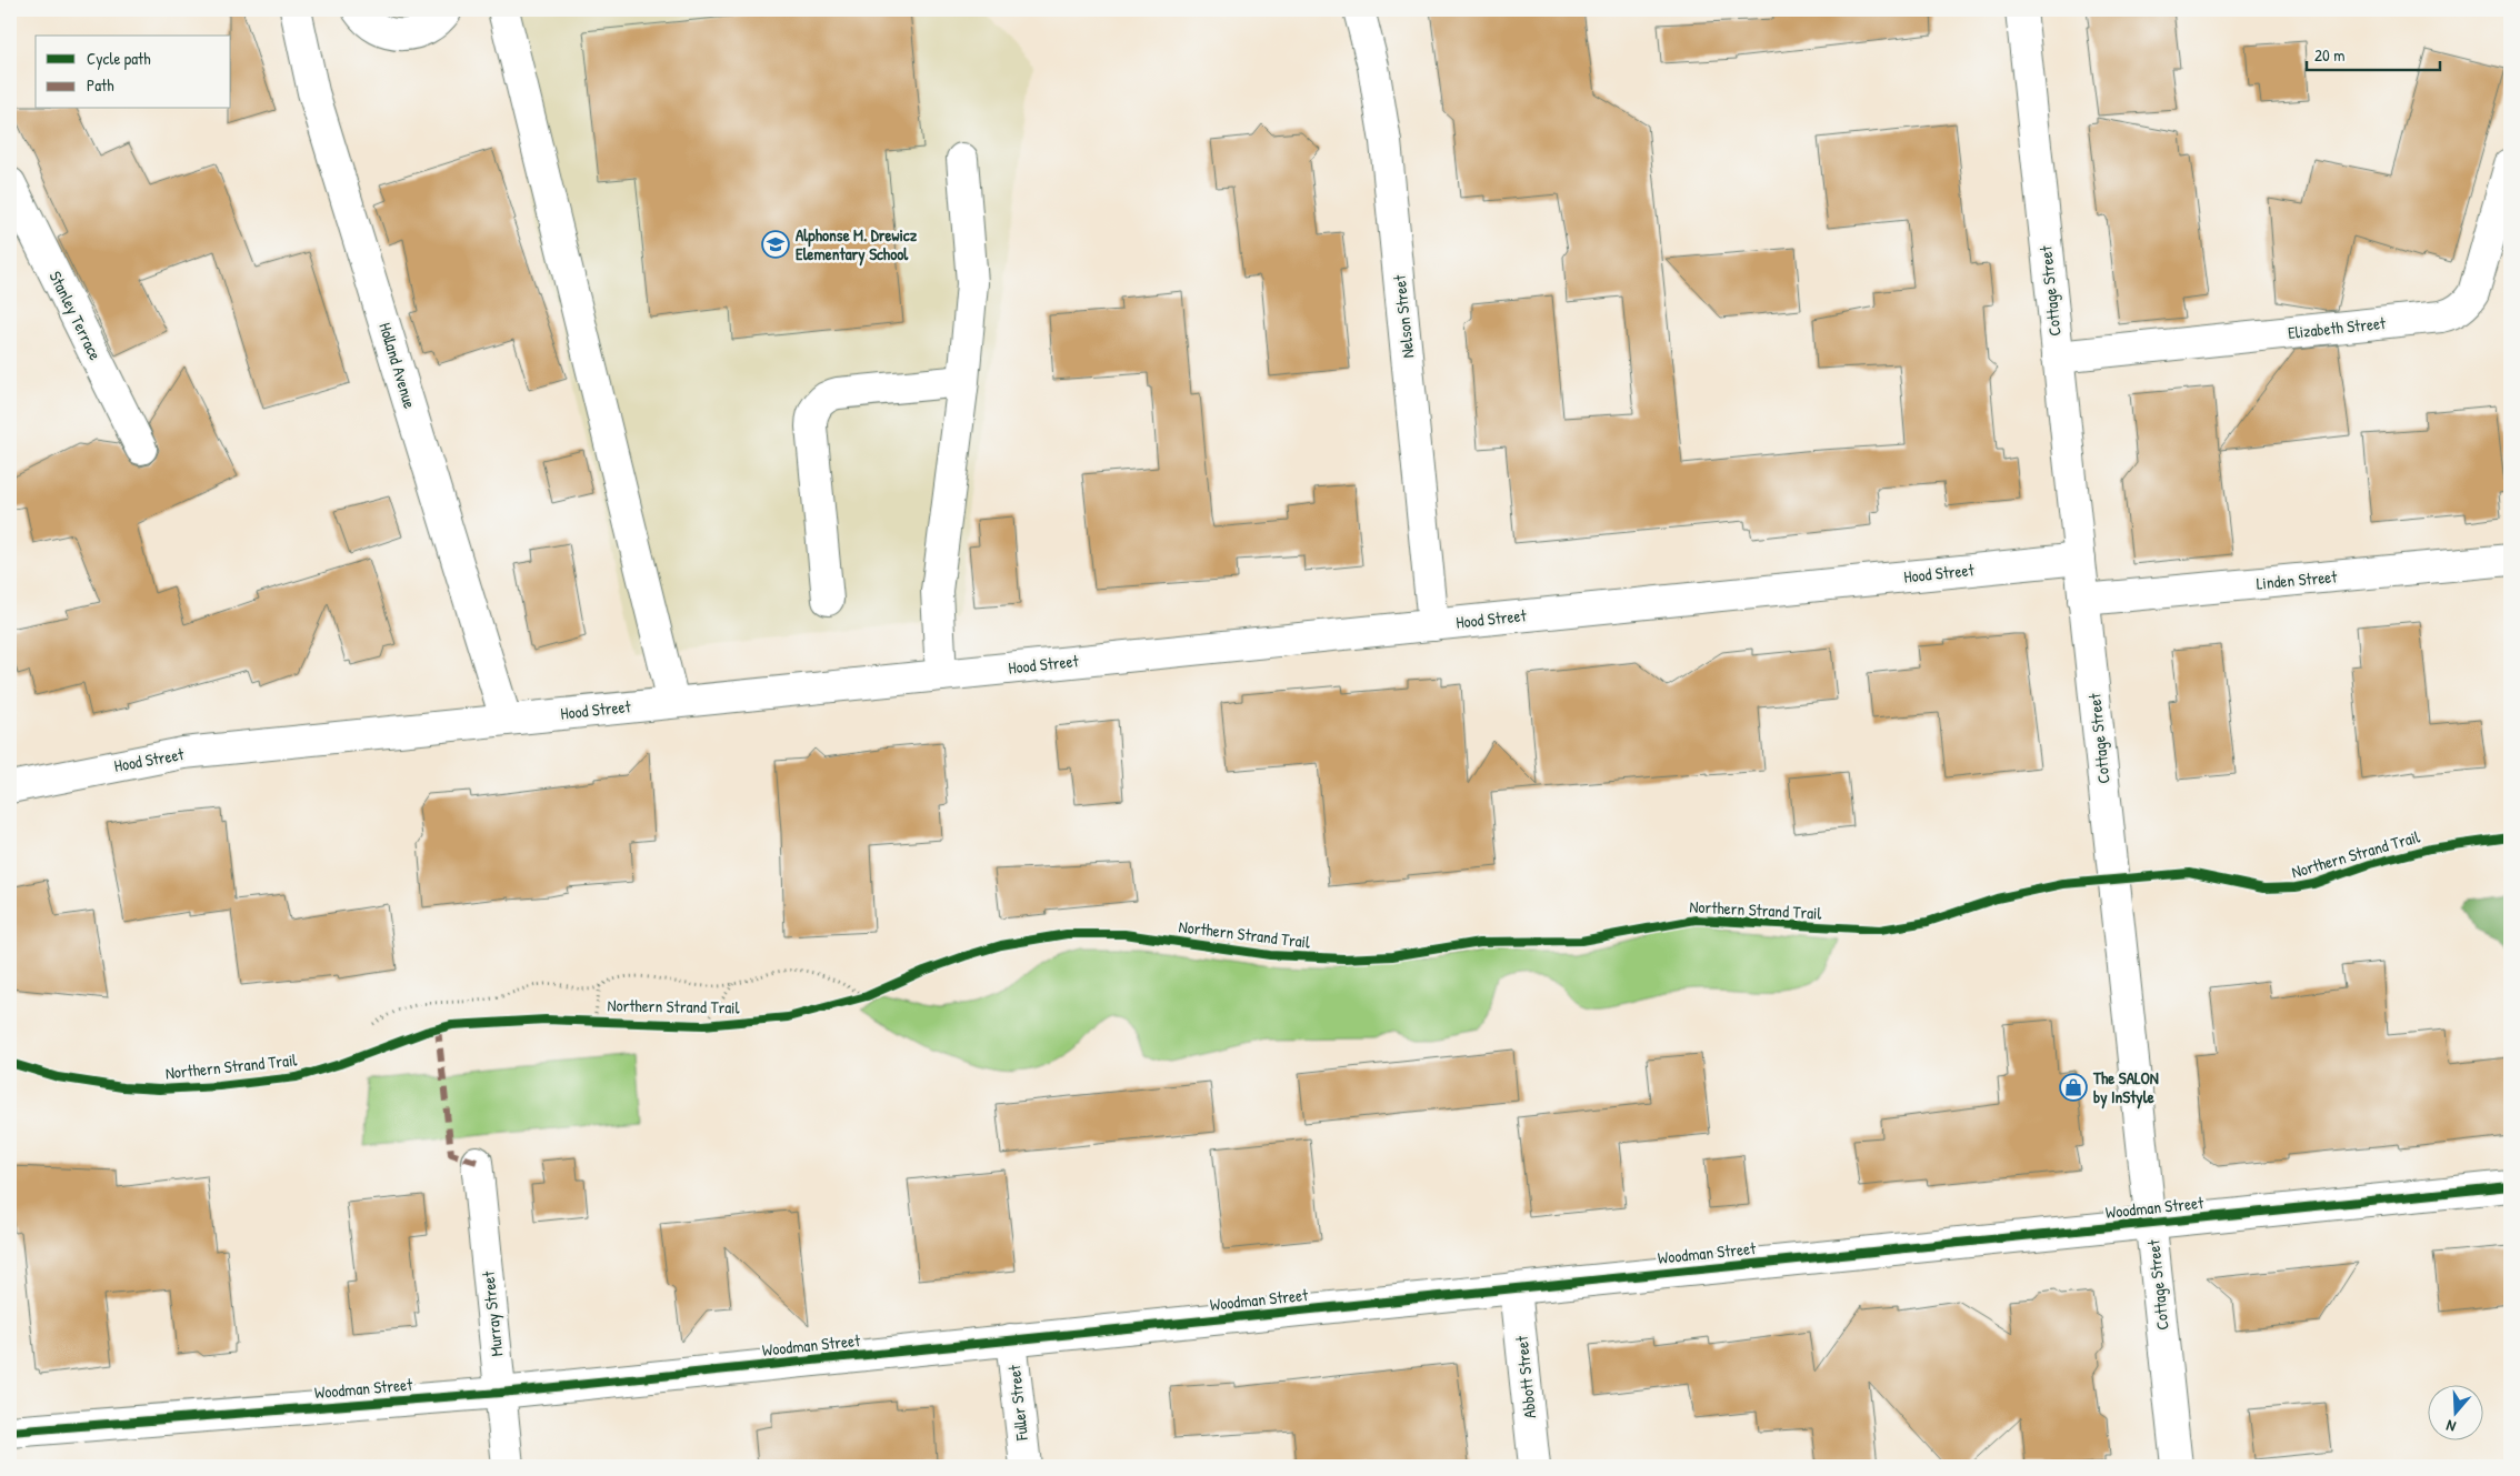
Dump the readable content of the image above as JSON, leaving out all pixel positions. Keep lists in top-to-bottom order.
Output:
{
  "streets": {
    "street": [
      "Cottage Street",
      "Stanley Terrace",
      "Nelson Street",
      "Elizabeth Street",
      "Holland Avenue",
      "Hood Street",
      "Linden Street",
      "Woodman Street",
      "Murray Street",
      "Abbott Street",
      "Fuller Street"
    ],
    "cycle path": ["Northern Strand Trail"]
  },
  "crossings": [
    ["Cottage Street", "Elizabeth Street"],
    ["Cottage Street", "Hood Street"],
    ["Cottage Street", "Linden Street"],
    ["Cottage Street", "Woodman Street"],
    ["Nelson Street", "Hood Street"],
    ["Holland Avenue", "Hood Street"],
    ["Woodman Street", "Murray Street"],
    ["Woodman Street", "Abbott Street"],
    ["Woodman Street", "Fuller Street"]
  ],
  "places": {
    "school or university": ["Alphonse M. Drewicz Elementary School"],
    "shop": ["The SALON by InStyle"]
  },
  "legend": ["Cycle path", "Path"],
  "scale_bar": "20 m",
  "north": "bottom"
}
